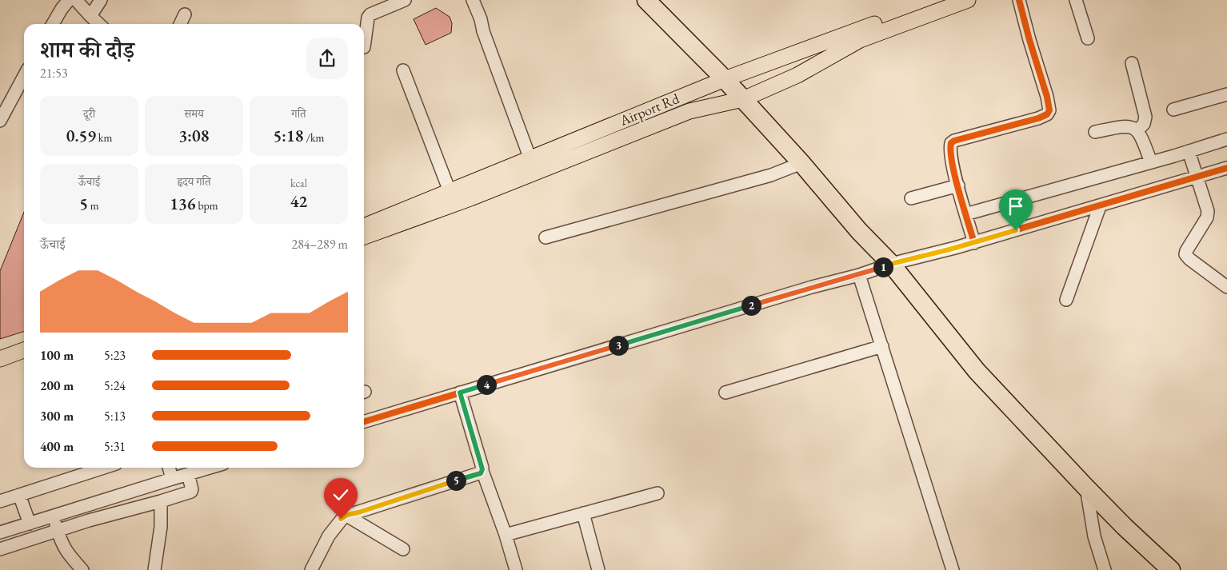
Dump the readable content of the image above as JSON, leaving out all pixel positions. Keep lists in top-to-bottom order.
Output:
{
  "streets": {
    "main road": ["Airport Rd"]
  },
  "page": {
    "heading": ["शाम की दौड़", "21:53"],
    "stats": [
      ["दूरी", "0.59 km"],
      ["समय", "3:08"],
      ["गति", "5:18 /km"],
      ["ऊँचाई", "5 m"],
      ["हृदय गति", "136 bpm"],
      ["kcal", "42"]
    ],
    "chart": ["ऊँचाई", "284–289 m"],
    "pins": [
      "1",
      "2",
      "3",
      "4",
      "5"
    ],
    "list": [
      {
        "name": "100 m",
        "note": "5:23"
      },
      {
        "name": "200 m",
        "note": "5:24"
      },
      {
        "name": "300 m",
        "note": "5:13"
      },
      {
        "name": "400 m",
        "note": "5:31"
      }
    ]
  }
}
